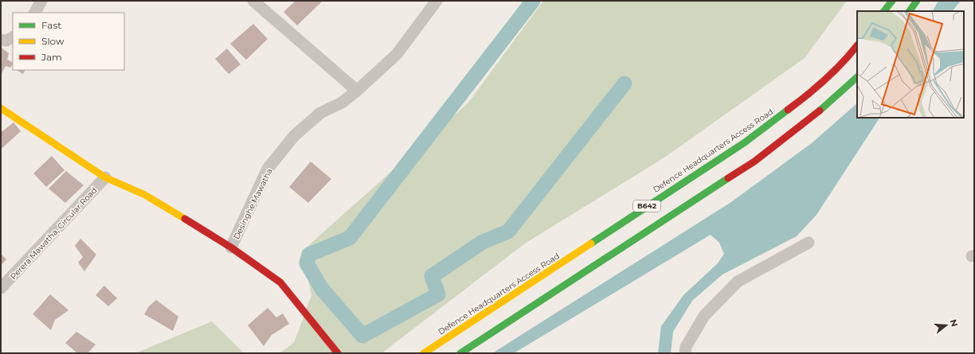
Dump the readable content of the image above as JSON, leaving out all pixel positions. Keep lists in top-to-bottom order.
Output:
{
  "streets": {
    "main road": ["Defence Headquarters Access Road", "Desinghe Mawatha", "B642"],
    "street": ["Perera Mawatha, Circular Road"]
  },
  "legend": ["Fast", "Slow", "Jam"],
  "north": "right"
}
